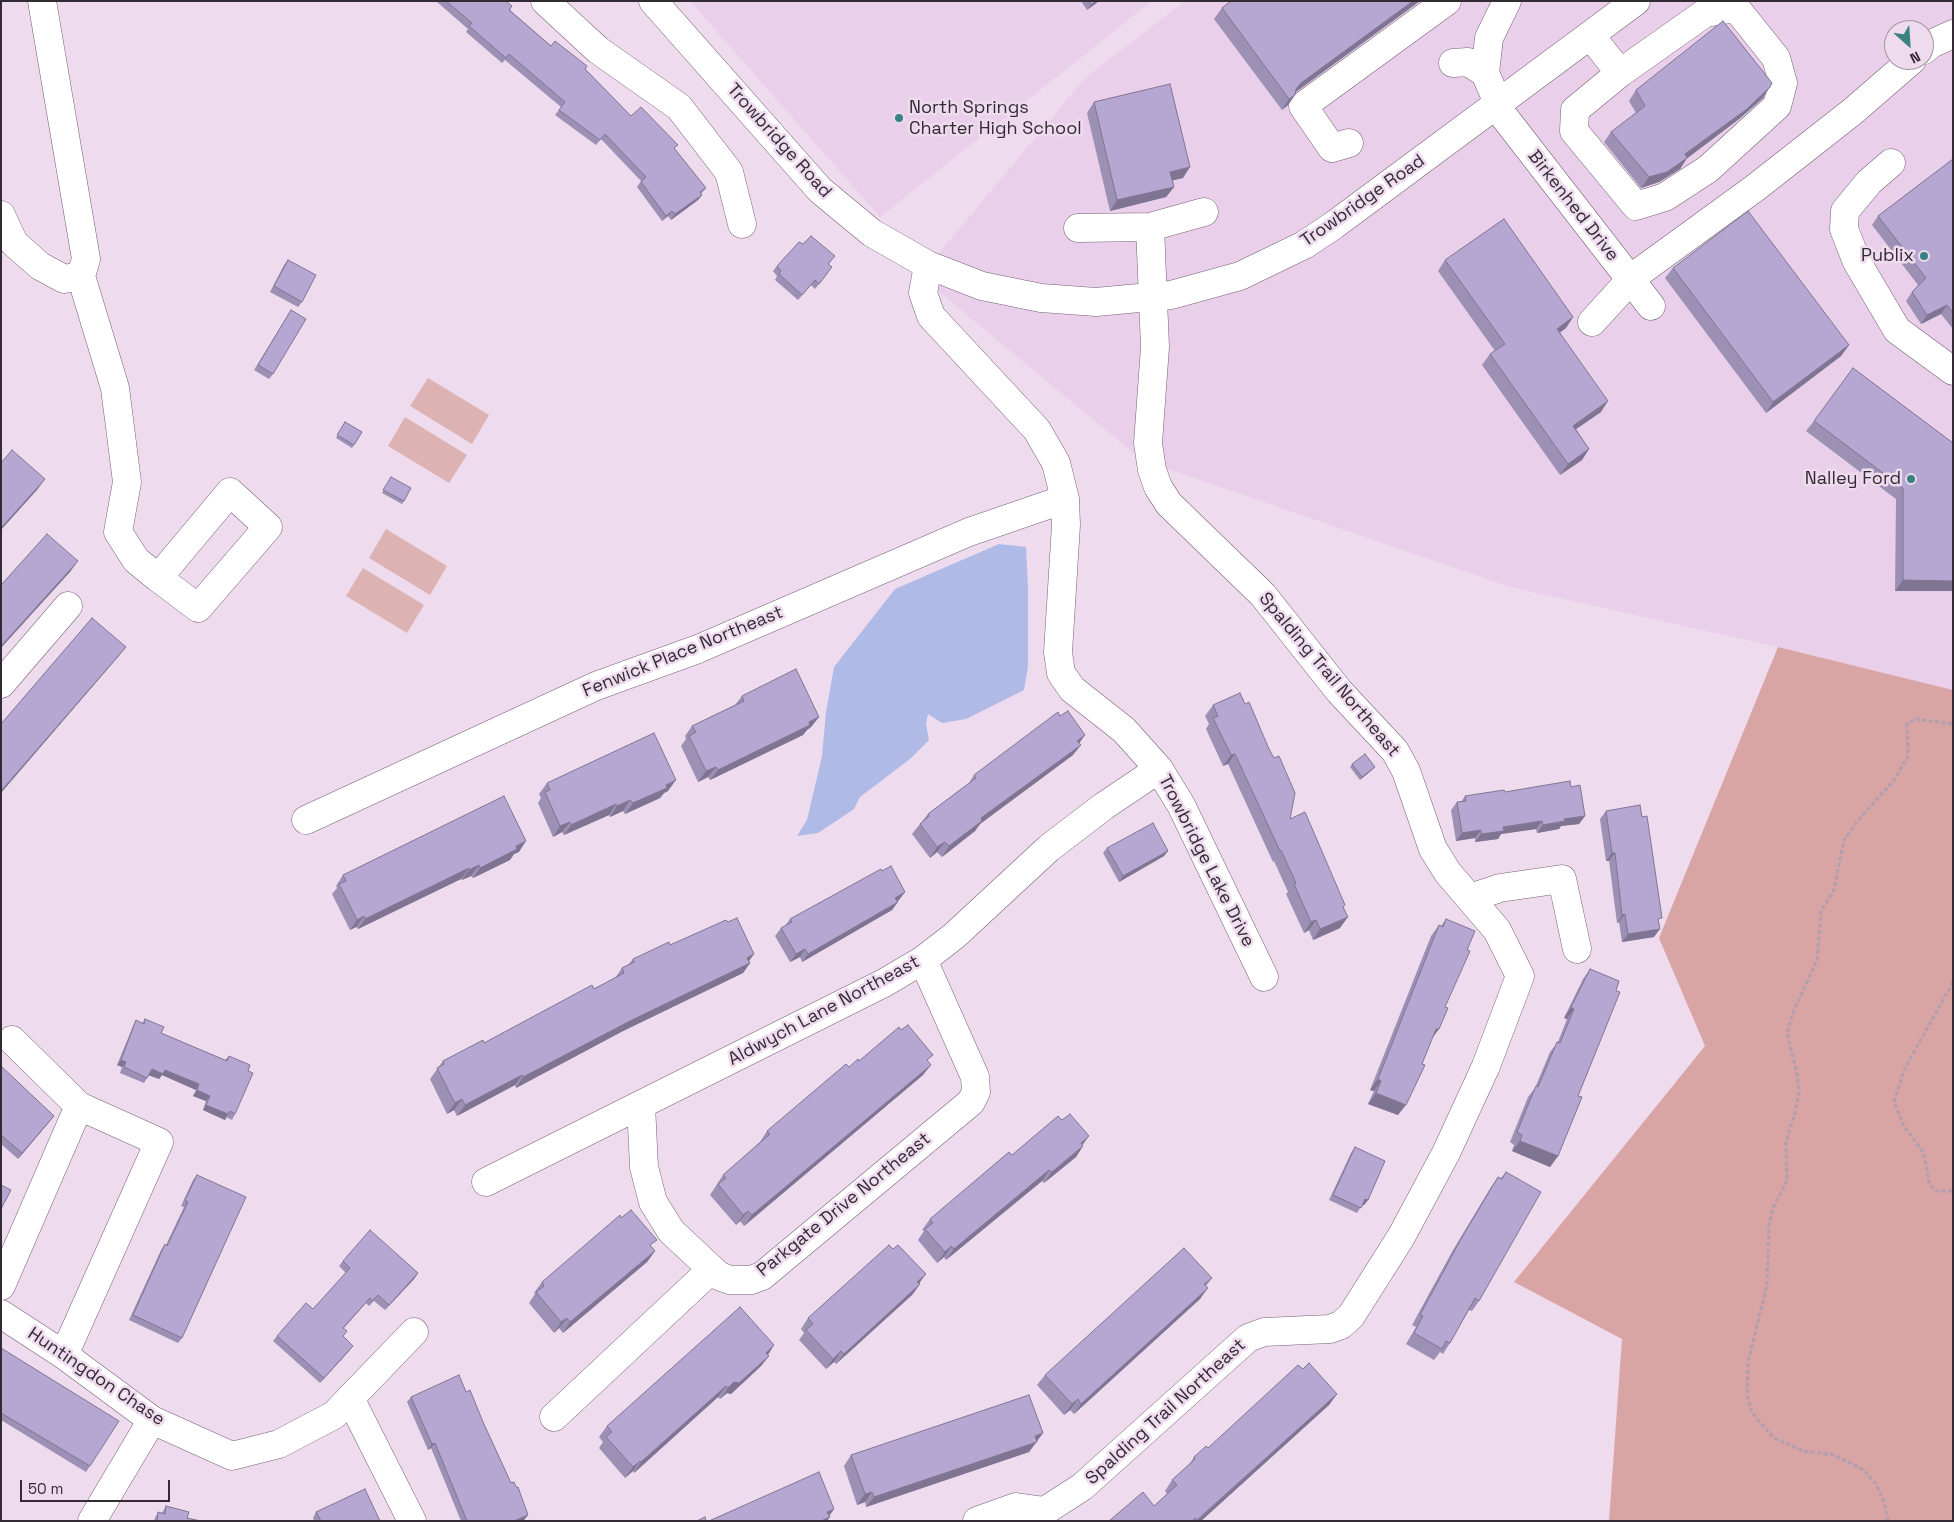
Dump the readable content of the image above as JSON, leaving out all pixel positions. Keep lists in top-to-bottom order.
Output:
{
  "streets": {
    "street": [
      "Trowbridge Road",
      "Birkenhed Drive",
      "Fenwick Place Northeast",
      "Spalding Trail Northeast",
      "Trowbridge Lake Drive",
      "Aldwych Lane Northeast",
      "Parkgate Drive Northeast",
      "Huntingdon Chase"
    ]
  },
  "crossings": [
    ["Trowbridge Road", "Birkenhed Drive"],
    ["Trowbridge Road", "Spalding Trail Northeast"],
    ["Trowbridge Road", "Trowbridge Lake Drive"],
    ["Fenwick Place Northeast", "Trowbridge Lake Drive"],
    ["Trowbridge Lake Drive", "Aldwych Lane Northeast"],
    ["Aldwych Lane Northeast", "Parkgate Drive Northeast"]
  ],
  "places": ["North Springs Charter High School", "Publix", "Nalley Ford"],
  "scale_bar": "50 m",
  "north": "bottom right"
}
